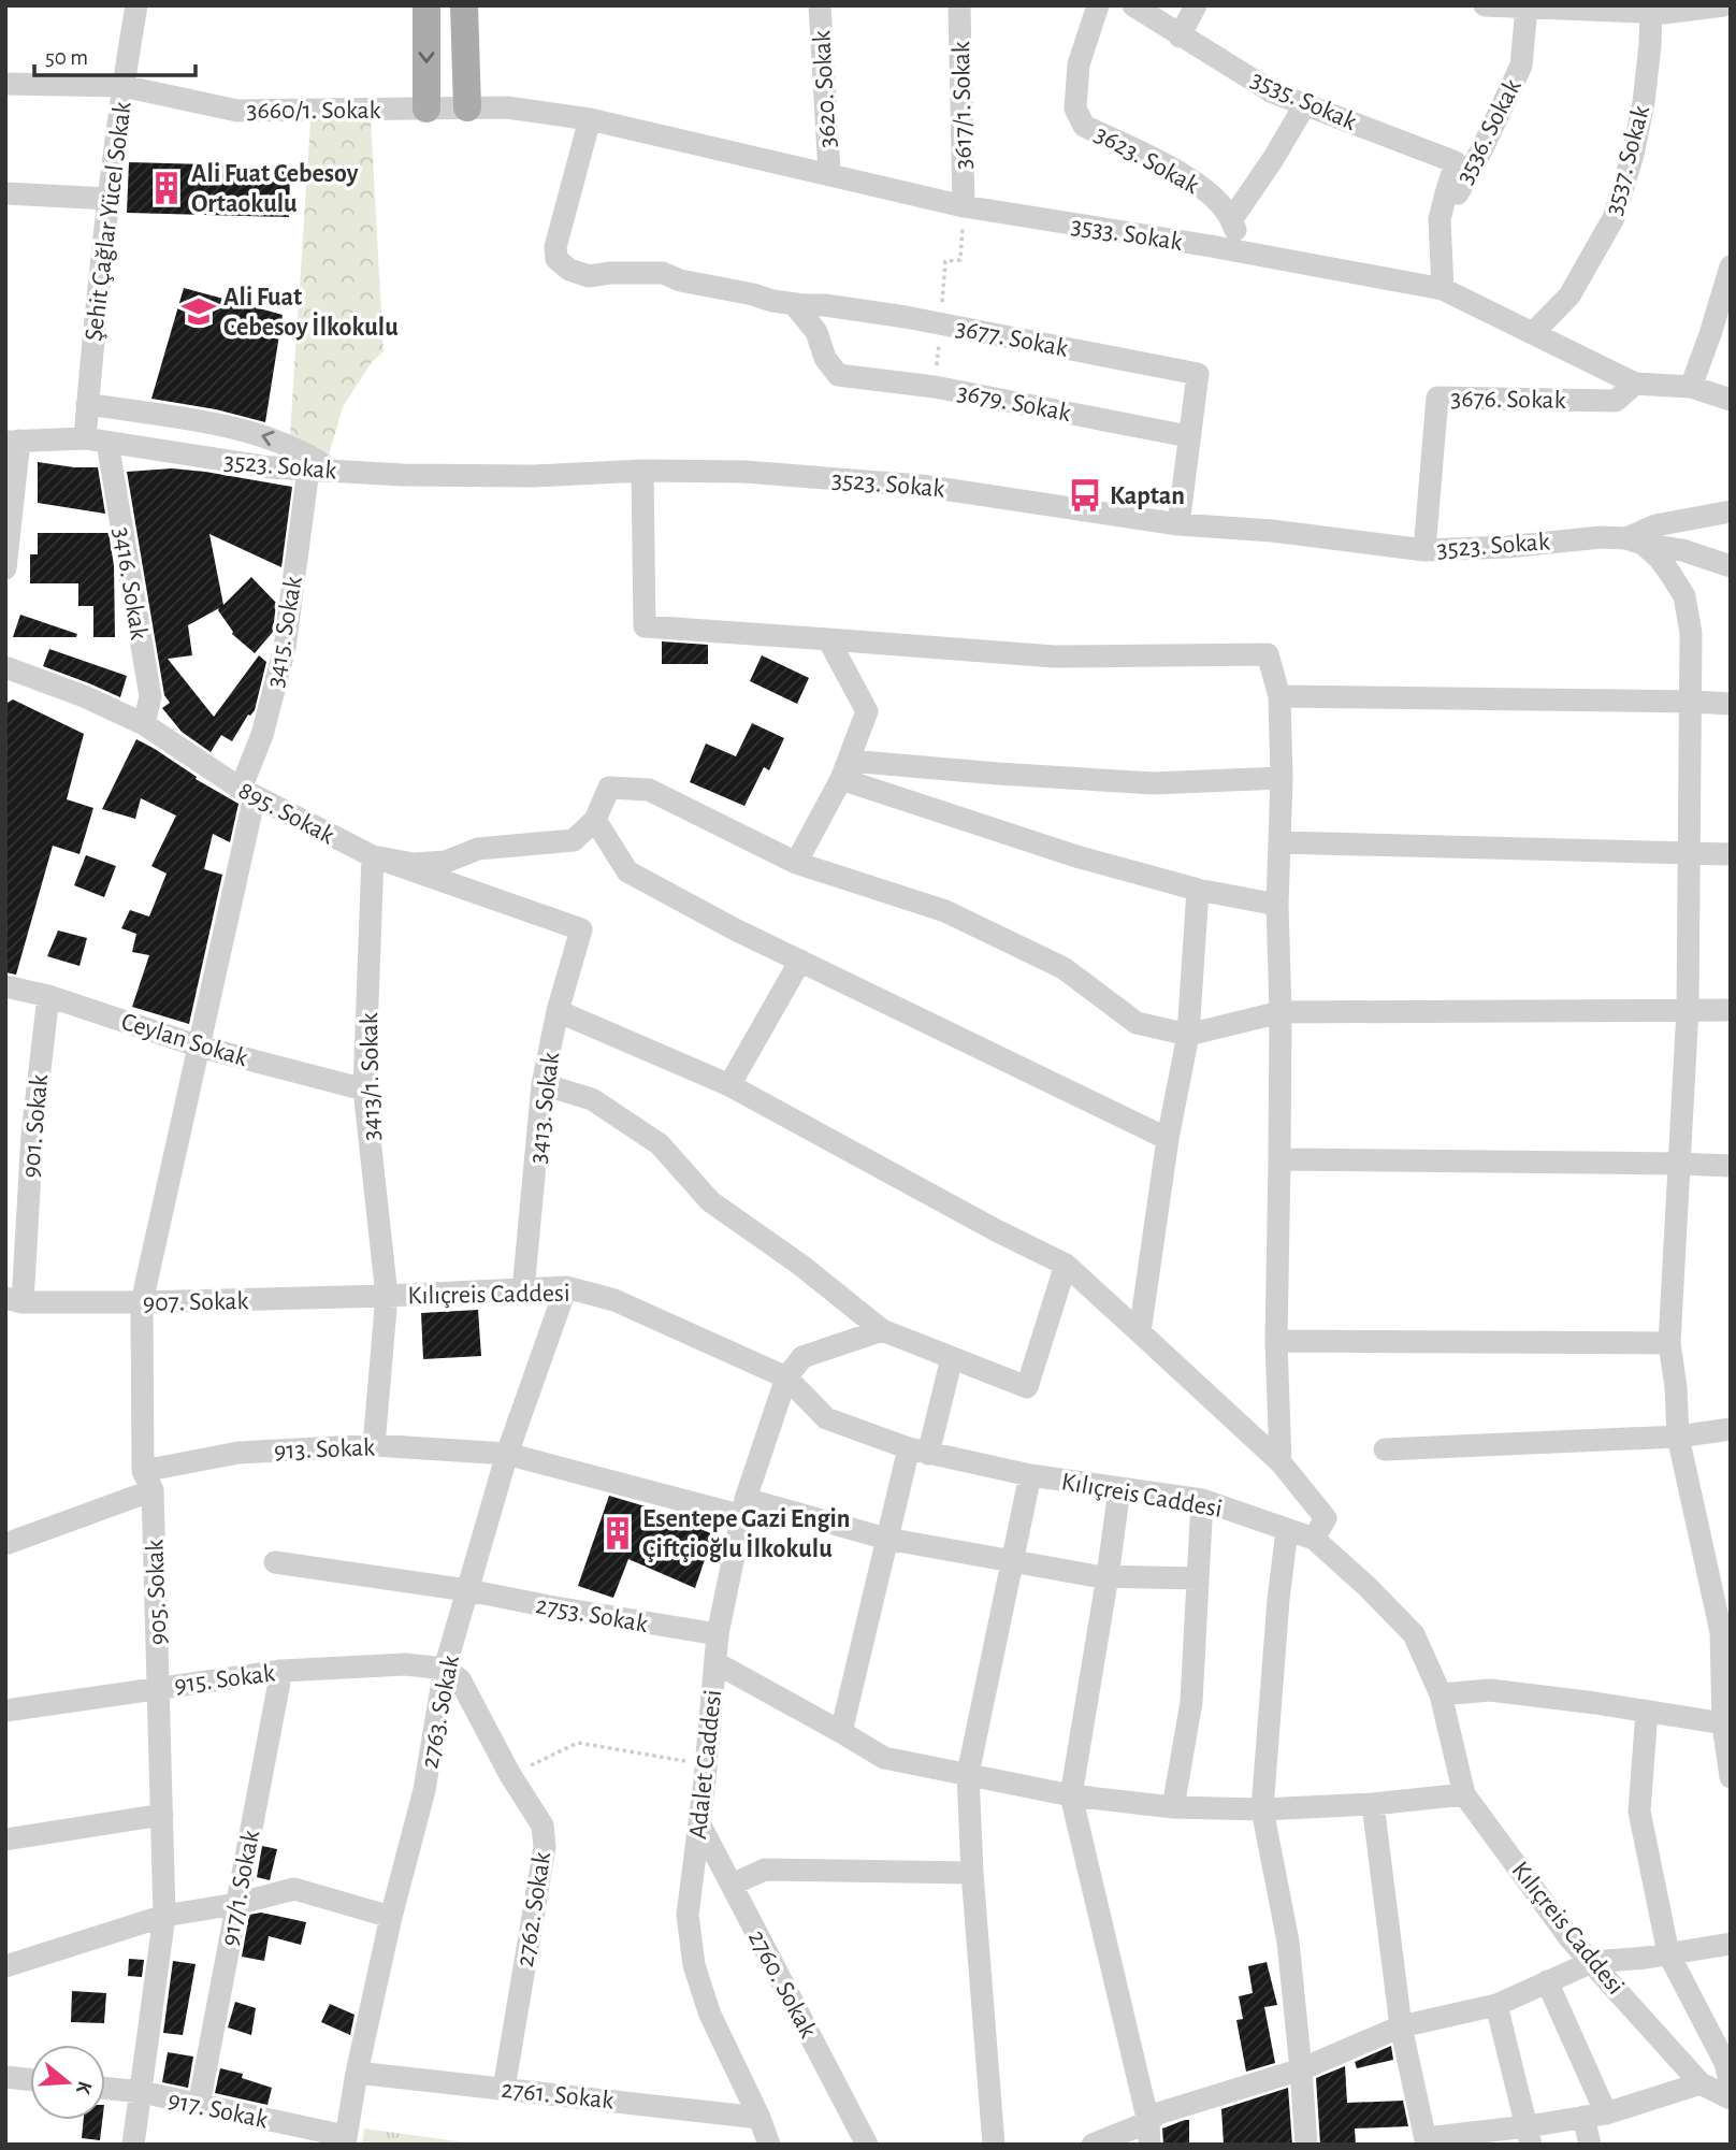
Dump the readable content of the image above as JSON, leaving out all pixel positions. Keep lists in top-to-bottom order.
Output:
{
  "streets": {
    "street": [
      "3620. Sokak",
      "3535. Sokak",
      "3617/1. Sokak",
      "3660/1. Sokak",
      "3536. Sokak",
      "3623. Sokak",
      "3537. Sokak",
      "Şehit Çağlar Yücel Sokak",
      "3533. Sokak",
      "3677. Sokak",
      "3676. Sokak",
      "3679. Sokak",
      "3523. Sokak",
      "3416. Sokak",
      "3415. Sokak",
      "895. Sokak",
      "Ceylan Sokak",
      "3413/1. Sokak",
      "3413. Sokak",
      "901. Sokak",
      "Kılıçreis Caddesi",
      "907. Sokak",
      "913. Sokak",
      "905. Sokak",
      "2753. Sokak",
      "915. Sokak",
      "2763. Sokak",
      "Adalet Caddesi",
      "917/1. Sokak",
      "2762. Sokak",
      "2760. Sokak",
      "2761. Sokak",
      "917. Sokak"
    ]
  },
  "crossings": [
    ["3620. Sokak", "3533. Sokak"],
    ["3535. Sokak", "3536. Sokak"],
    ["3617/1. Sokak", "3533. Sokak"],
    ["3660/1. Sokak", "Şehit Çağlar Yücel Sokak"],
    ["3660/1. Sokak", "3533. Sokak"],
    ["3536. Sokak", "3533. Sokak"],
    ["3623. Sokak", "3533. Sokak"],
    ["3537. Sokak", "3533. Sokak"],
    ["Şehit Çağlar Yücel Sokak", "3523. Sokak"],
    ["3533. Sokak", "3677. Sokak"],
    ["3533. Sokak", "3676. Sokak"],
    ["3677. Sokak", "3679. Sokak"],
    ["3676. Sokak", "3523. Sokak"],
    ["3523. Sokak", "3416. Sokak"],
    ["3523. Sokak", "3415. Sokak"],
    ["3416. Sokak", "895. Sokak"],
    ["3415. Sokak", "895. Sokak"],
    ["3415. Sokak", "Ceylan Sokak"],
    ["3415. Sokak", "905. Sokak"],
    ["895. Sokak", "3413/1. Sokak"],
    ["895. Sokak", "3413. Sokak"],
    ["Ceylan Sokak", "3413/1. Sokak"],
    ["Ceylan Sokak", "901. Sokak"],
    ["Ceylan Sokak", "905. Sokak"],
    ["3413/1. Sokak", "Kılıçreis Caddesi"],
    ["3413/1. Sokak", "907. Sokak"],
    ["3413/1. Sokak", "913. Sokak"],
    ["3413. Sokak", "Kılıçreis Caddesi"],
    ["901. Sokak", "907. Sokak"],
    ["Kılıçreis Caddesi", "907. Sokak"],
    ["Kılıçreis Caddesi", "2763. Sokak"],
    ["Kılıçreis Caddesi", "Adalet Caddesi"],
    ["907. Sokak", "905. Sokak"],
    ["913. Sokak", "905. Sokak"],
    ["913. Sokak", "2763. Sokak"],
    ["913. Sokak", "Adalet Caddesi"],
    ["905. Sokak", "915. Sokak"],
    ["905. Sokak", "917. Sokak"],
    ["2753. Sokak", "2763. Sokak"],
    ["2753. Sokak", "Adalet Caddesi"],
    ["915. Sokak", "2763. Sokak"],
    ["915. Sokak", "917/1. Sokak"],
    ["915. Sokak", "2762. Sokak"],
    ["2763. Sokak", "2762. Sokak"],
    ["2763. Sokak", "2761. Sokak"],
    ["2763. Sokak", "917. Sokak"],
    ["Adalet Caddesi", "2760. Sokak"],
    ["Adalet Caddesi", "2761. Sokak"],
    ["917/1. Sokak", "917. Sokak"],
    ["2762. Sokak", "2761. Sokak"]
  ],
  "places": {
    "building": ["Ali Fuat Cebesoy Ortaokulu", "Esentepe Gazi Engin Çiftçioğlu İlkokulu"],
    "school or university": ["Ali Fuat Cebesoy İlkokulu"],
    "bus stop": ["Kaptan"]
  },
  "scale_bar": "50 m",
  "north": "right"
}
